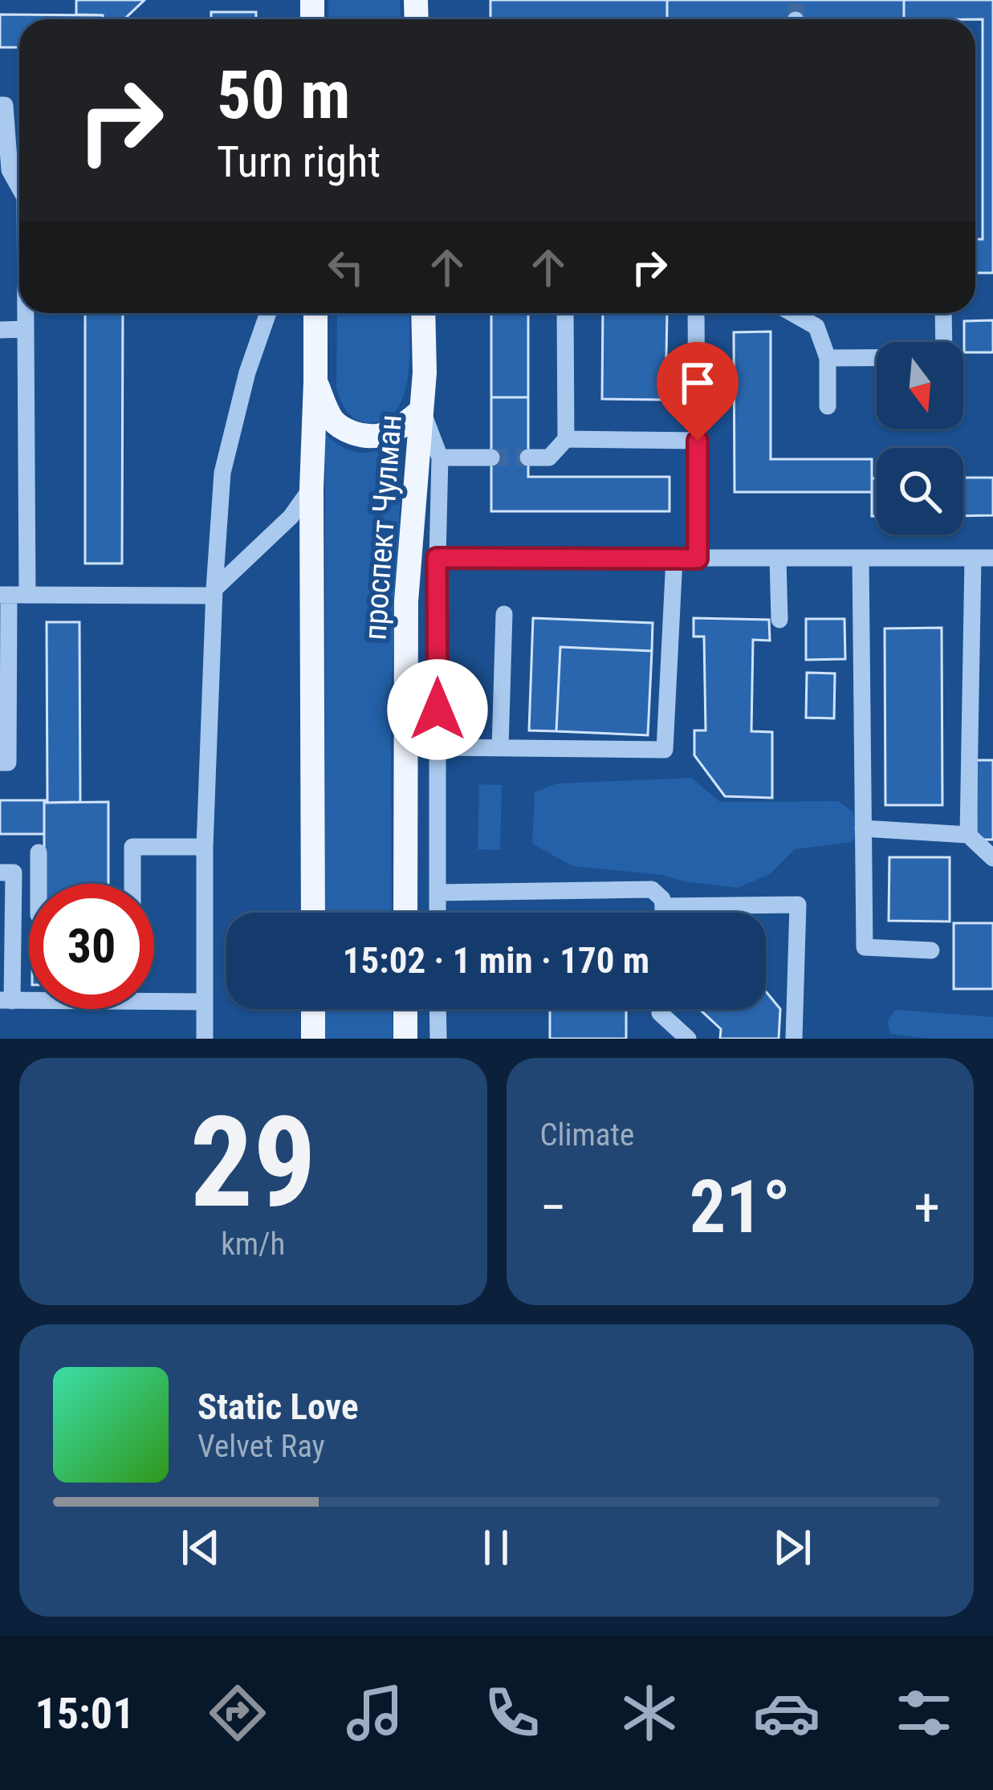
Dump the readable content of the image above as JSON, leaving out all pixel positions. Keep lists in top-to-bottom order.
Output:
{
  "streets": {
    "main road": ["проспект Чулман"]
  },
  "north": "bottom",
  "page": {
    "turn": ["50 m", "Turn right"],
    "limit": "30",
    "trip": "15:02 · 1 min · 170 m",
    "tile": [
      ["29", "km/h"],
      "Climate"
    ],
    "heat": ["−", "21°", "+"],
    "song": ["Static Love", "Velvet Ray"],
    "tabs": "15:01"
  }
}
